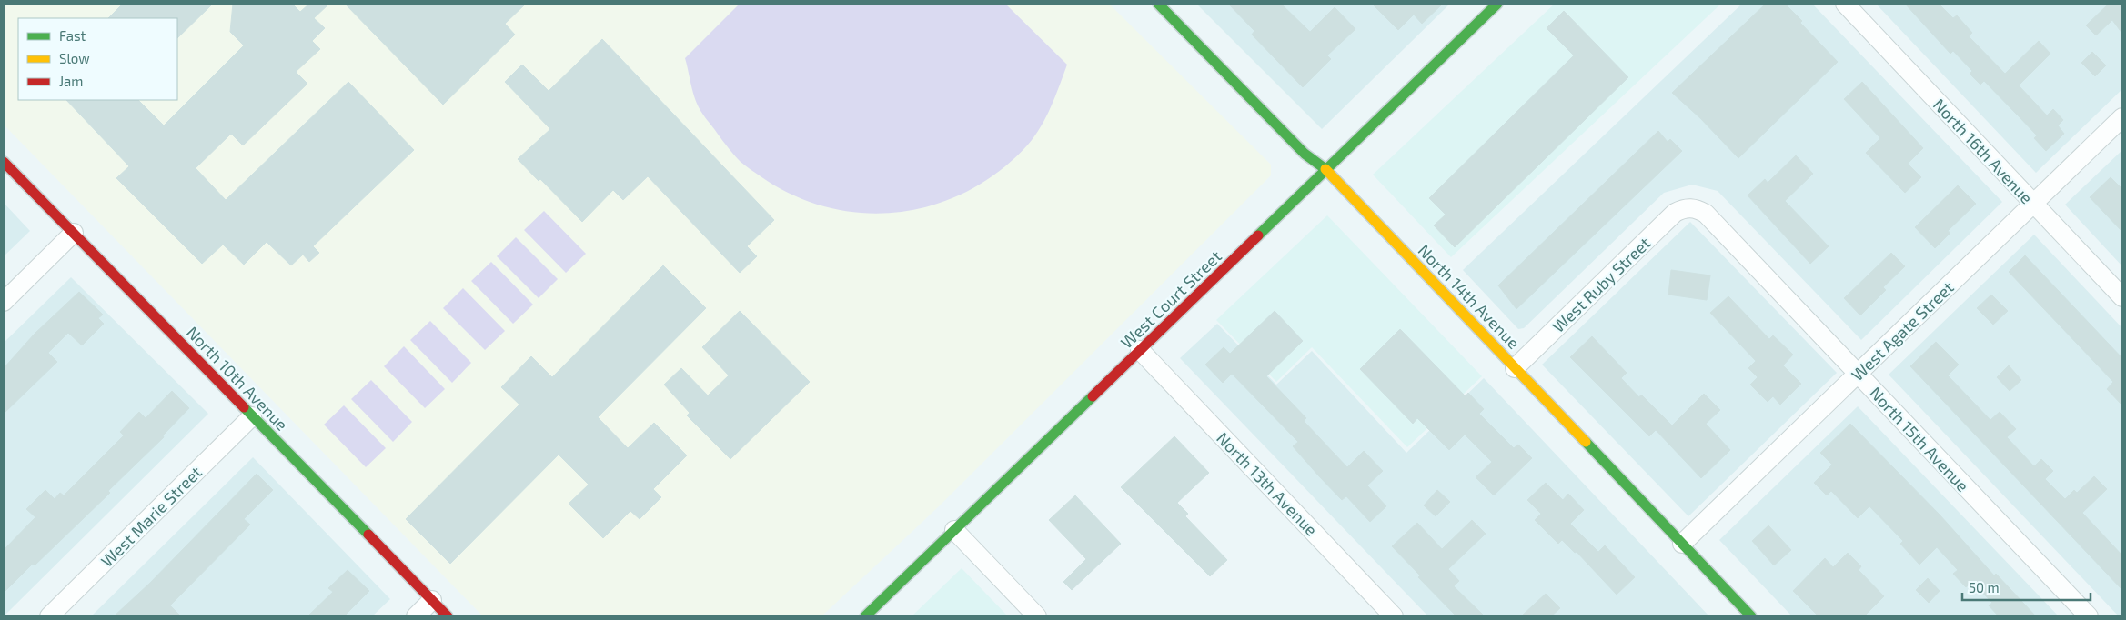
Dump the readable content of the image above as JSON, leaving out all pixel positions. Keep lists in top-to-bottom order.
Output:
{
  "streets": {
    "street": [
      "North 16th Avenue",
      "West Ruby Street",
      "North 14th Avenue",
      "West Court Street",
      "West Agate Street",
      "North 10th Avenue",
      "North 15th Avenue",
      "North 13th Avenue",
      "West Marie Street"
    ]
  },
  "crossings": [
    ["North 16th Avenue", "West Agate Street"],
    ["West Ruby Street", "North 14th Avenue"],
    ["West Ruby Street", "North 15th Avenue"],
    ["North 14th Avenue", "West Court Street"],
    ["North 14th Avenue", "West Agate Street"],
    ["West Court Street", "North 13th Avenue"],
    ["West Agate Street", "North 15th Avenue"],
    ["North 10th Avenue", "West Marie Street"]
  ],
  "legend": ["Fast", "Slow", "Jam"],
  "scale_bar": "50 m"
}
